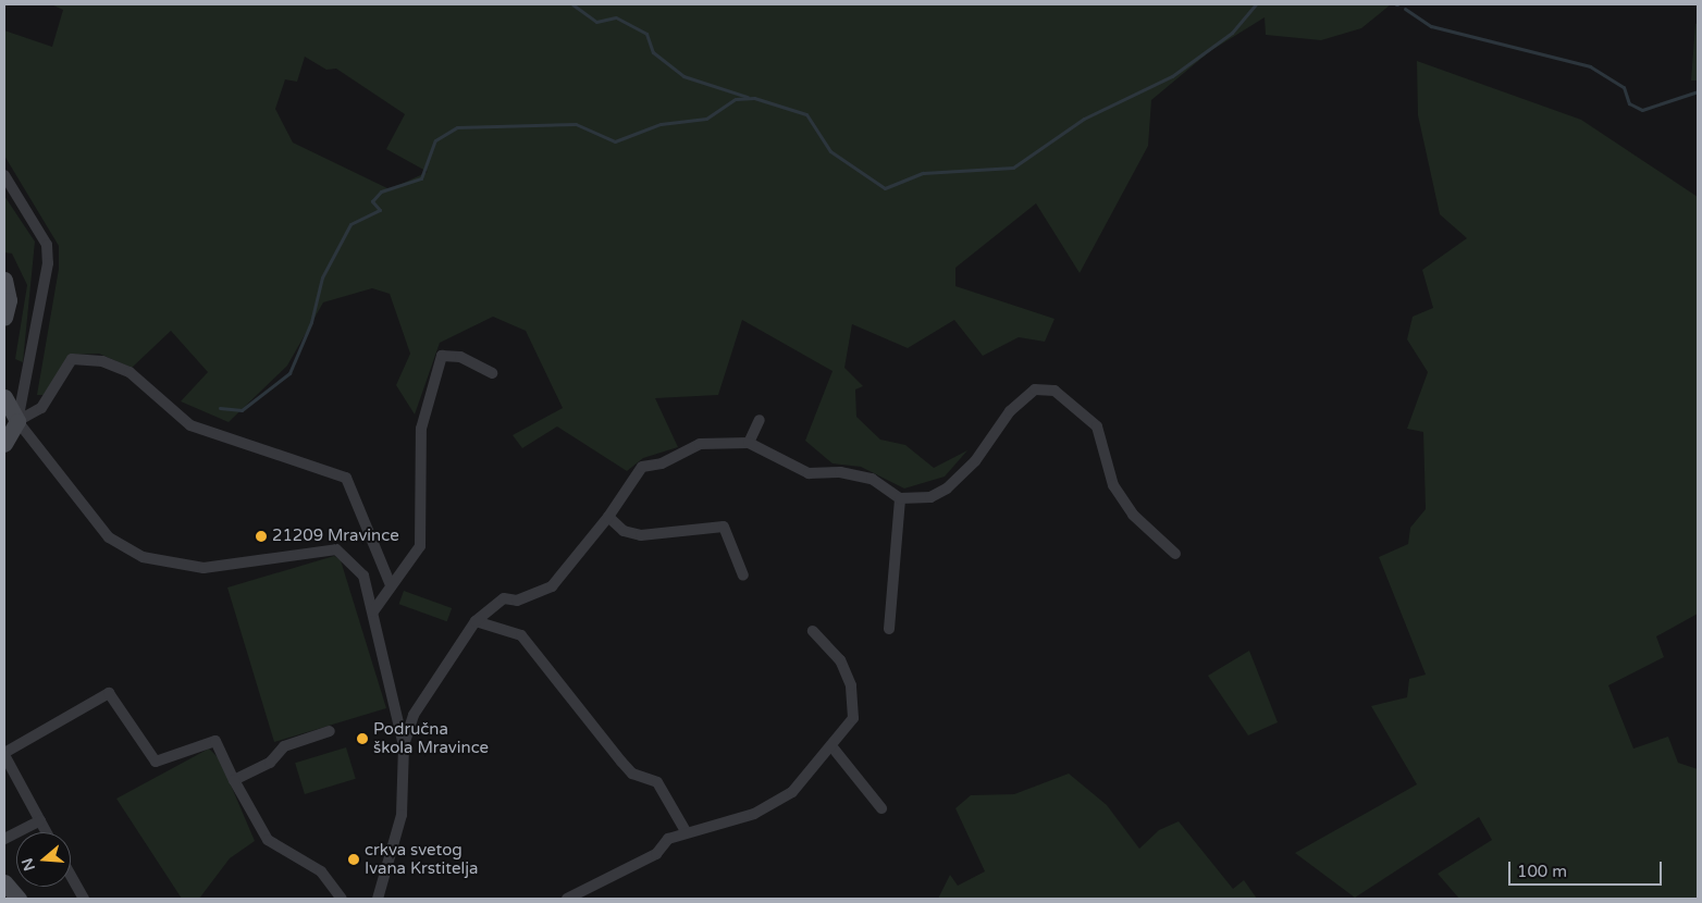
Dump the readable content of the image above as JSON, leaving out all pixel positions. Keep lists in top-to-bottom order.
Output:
{
  "places": ["21209 Mravince", "Područna škola Mravince", "crkva svetog Ivana Krstitelja"],
  "scale_bar": "100 m",
  "north": "left"
}
